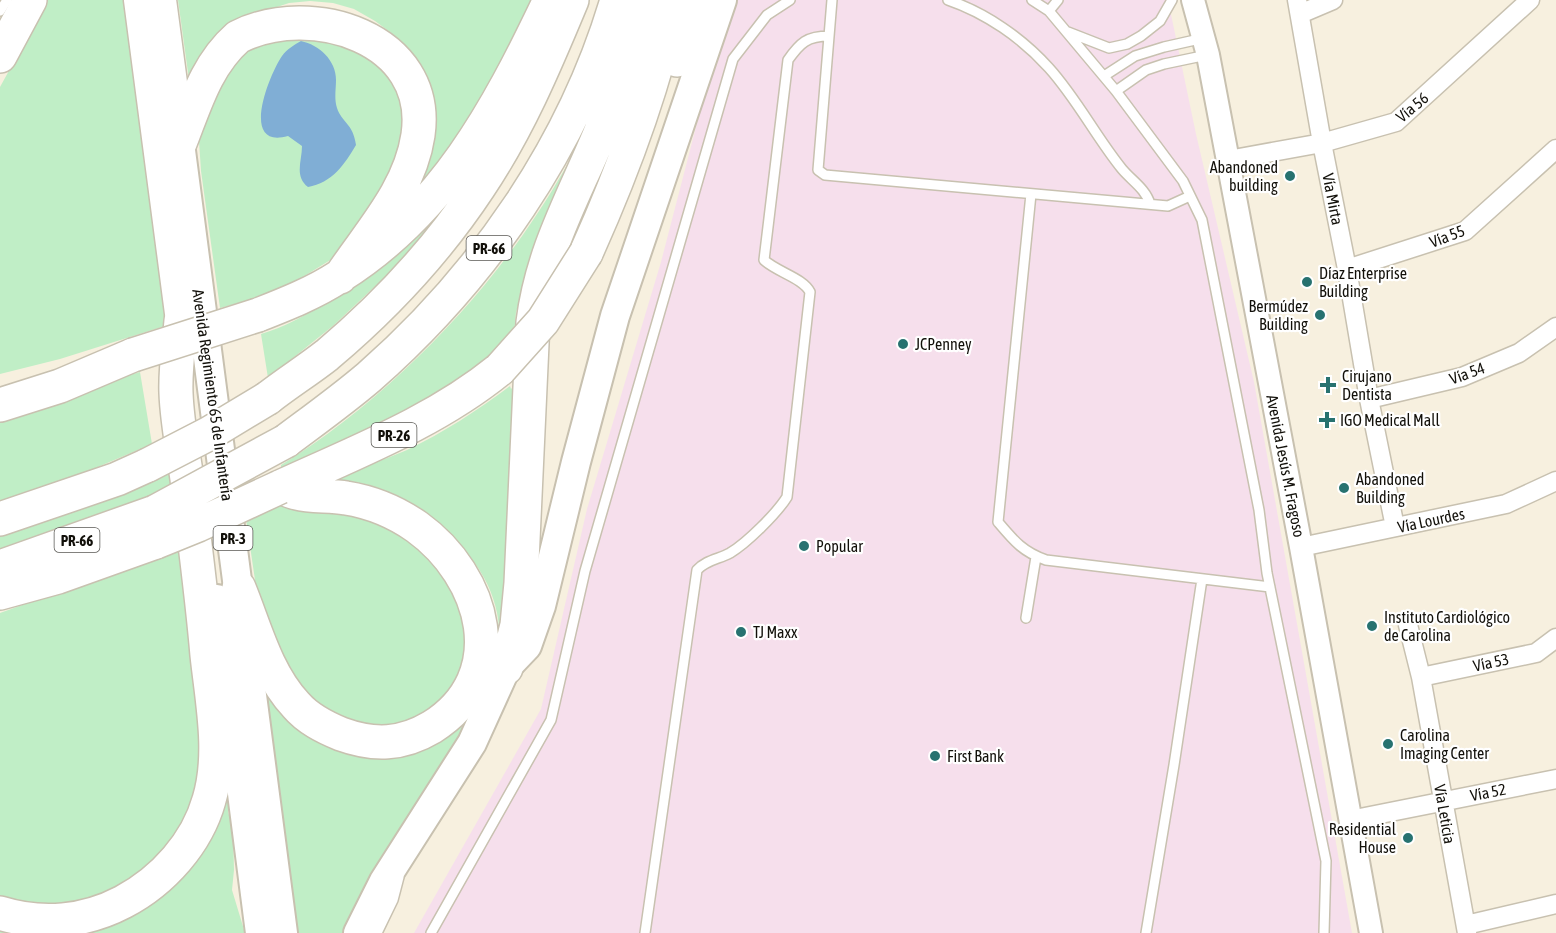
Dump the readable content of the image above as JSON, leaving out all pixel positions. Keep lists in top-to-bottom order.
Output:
{
  "streets": {
    "highway": [
      "PR-66",
      "Avenida Regimiento 65 de Infantería",
      "PR-26",
      "PR-3"
    ],
    "street": [
      "Vía 56",
      "Vía Mirta",
      "Vía 55",
      "Vía 54",
      "Avenida Jesús M. Fragoso",
      "Vía Lourdes",
      "Vía 53",
      "Vía 52",
      "Vía Leticia"
    ]
  },
  "crossings": [
    ["Vía 56", "Vía Mirta"],
    ["Vía 56", "Avenida Jesús M. Fragoso"],
    ["Vía Mirta", "Vía 55"],
    ["Vía Mirta", "Vía 54"],
    ["Vía Mirta", "Vía Lourdes"],
    ["PR-66", "PR-26"],
    ["Avenida Jesús M. Fragoso", "Vía Lourdes"],
    ["Avenida Jesús M. Fragoso", "Vía 52"],
    ["Vía 53", "Vía Leticia"],
    ["Vía 52", "Vía Leticia"]
  ],
  "places": {
    "other": [
      "Abandoned building",
      "Díaz Enterprise Building",
      "Bermúdez Building",
      "JCPenney",
      "Abandoned Building",
      "Popular",
      "Instituto Cardiológico de Carolina",
      "TJ Maxx",
      "Carolina Imaging Center",
      "First Bank",
      "Residential House"
    ],
    "health": ["Cirujano Dentista", "IGO Medical Mall"]
  }
}
